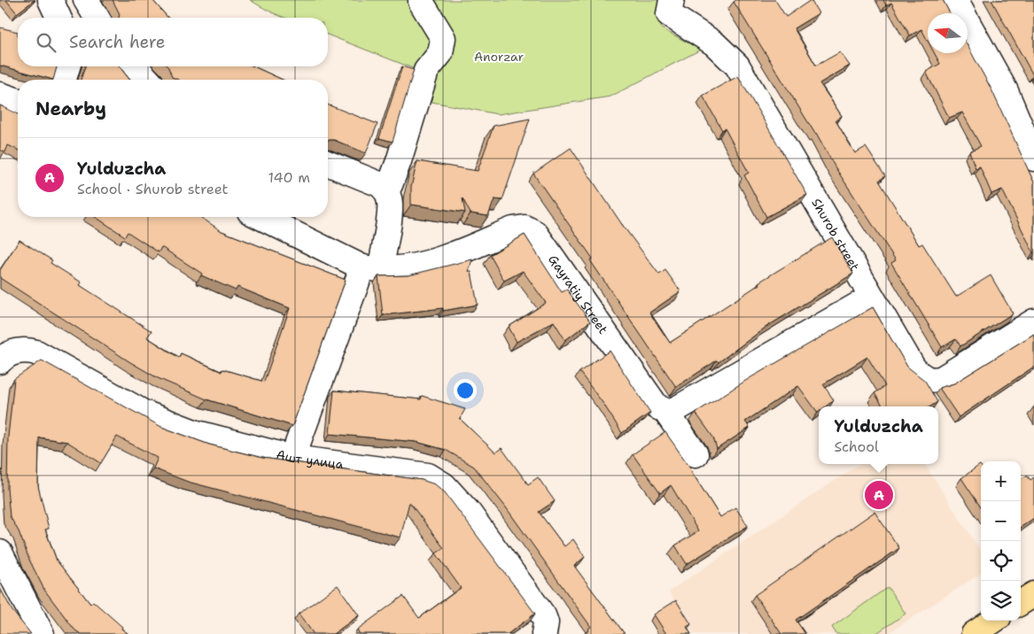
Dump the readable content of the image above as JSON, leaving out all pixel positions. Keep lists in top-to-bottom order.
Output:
{
  "streets": {
    "street": ["Shurob street", "Gayratiy Street", "Ашт улица"]
  },
  "parks": ["Anorzar"],
  "north": "left",
  "page": {
    "search": "Search here",
    "heading": "Nearby",
    "list": [
      {
        "mark": "A",
        "name": "Yulduzcha",
        "note": "School · Shurob street",
        "value": "140 m"
      }
    ],
    "popup": ["Yulduzcha", "School"],
    "map_buttons": ["+", "−"],
    "pins": "A"
  }
}
